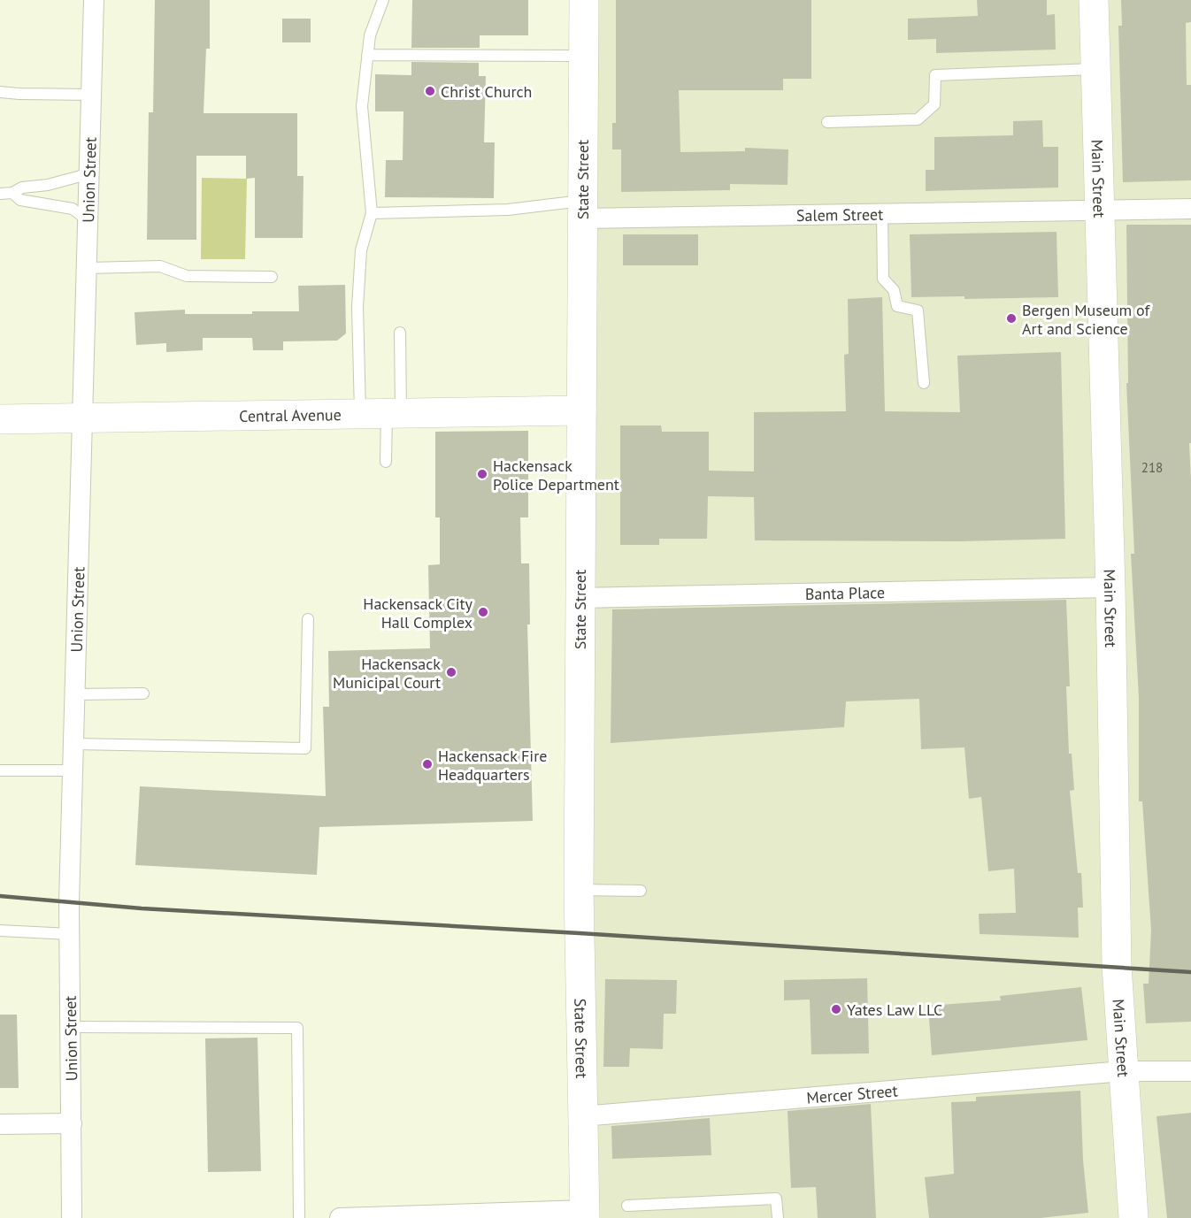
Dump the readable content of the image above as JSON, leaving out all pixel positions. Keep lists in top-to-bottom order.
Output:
{
  "streets": {
    "street": [
      "Union Street",
      "State Street",
      "Main Street",
      "Salem Street",
      "Central Avenue",
      "Banta Place",
      "Mercer Street"
    ]
  },
  "crossings": [
    ["Union Street", "Central Avenue"],
    ["State Street", "Salem Street"],
    ["State Street", "Central Avenue"],
    ["State Street", "Banta Place"],
    ["State Street", "Mercer Street"],
    ["Main Street", "Salem Street"],
    ["Main Street", "Banta Place"],
    ["Main Street", "Mercer Street"]
  ],
  "places": [
    "Christ Church",
    "Bergen Museum of Art and Science",
    "Hackensack Police Department",
    "Hackensack City Hall Complex",
    "Hackensack Municipal Court",
    "Hackensack Fire Headquarters",
    "Yates Law LLC"
  ],
  "house_numbers": ["218"]
}
